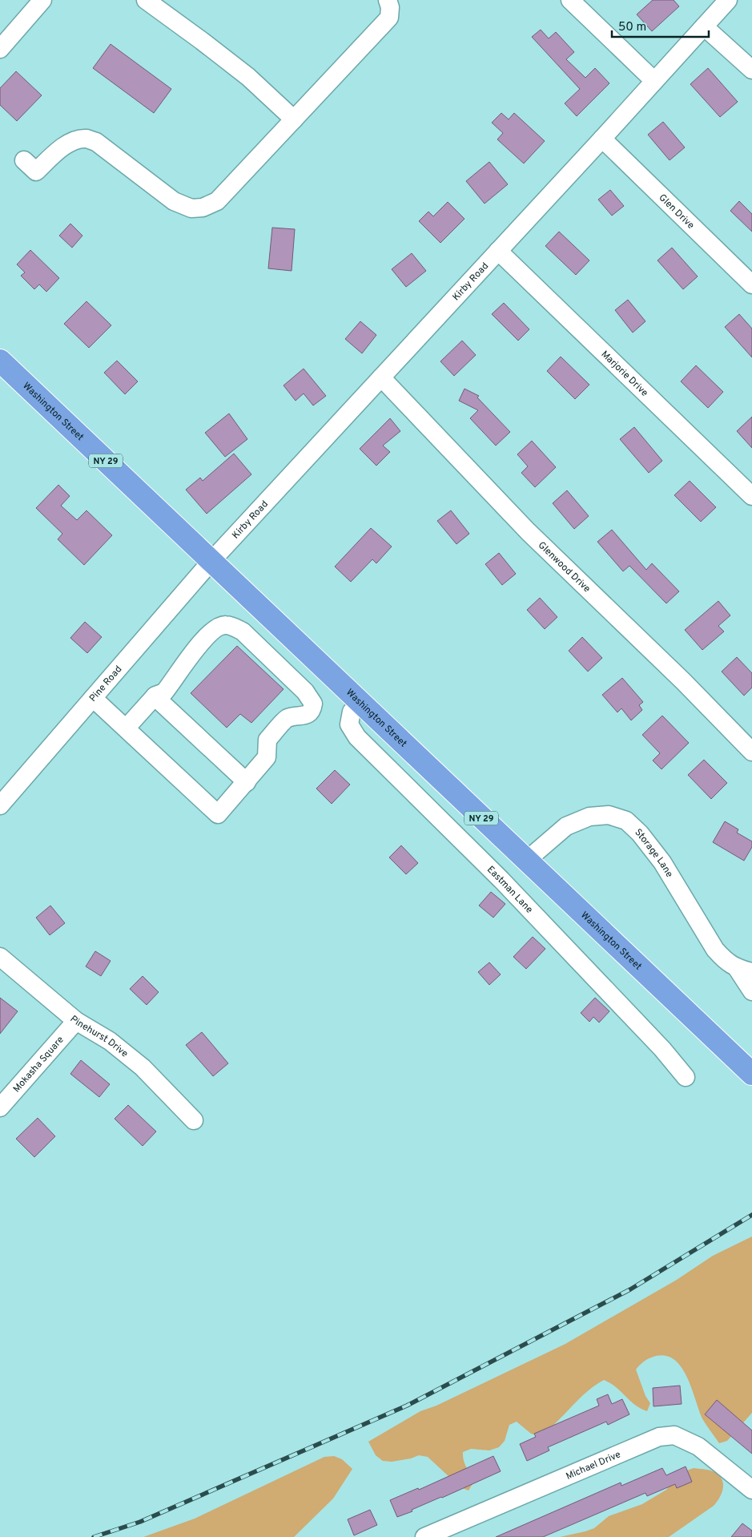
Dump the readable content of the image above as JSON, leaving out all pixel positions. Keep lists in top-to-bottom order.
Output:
{
  "streets": {
    "highway": ["Washington Street", "NY 29"],
    "street": [
      "Glen Drive",
      "Kirby Road",
      "Marjorie Drive",
      "Glenwood Drive",
      "Pine Road",
      "Storage Lane",
      "Eastman Lane",
      "Pinehurst Drive",
      "Mokasha Square",
      "Michael Drive"
    ]
  },
  "crossings": [
    ["Glen Drive", "Kirby Road"],
    ["Kirby Road", "Marjorie Drive"],
    ["Kirby Road", "Washington Street"],
    ["Kirby Road", "Glenwood Drive"],
    ["Kirby Road", "Pine Road"],
    ["Washington Street", "Pine Road"],
    ["Washington Street", "Storage Lane"],
    ["Washington Street", "Eastman Lane"],
    ["Pinehurst Drive", "Mokasha Square"]
  ],
  "scale_bar": "50 m"
}
